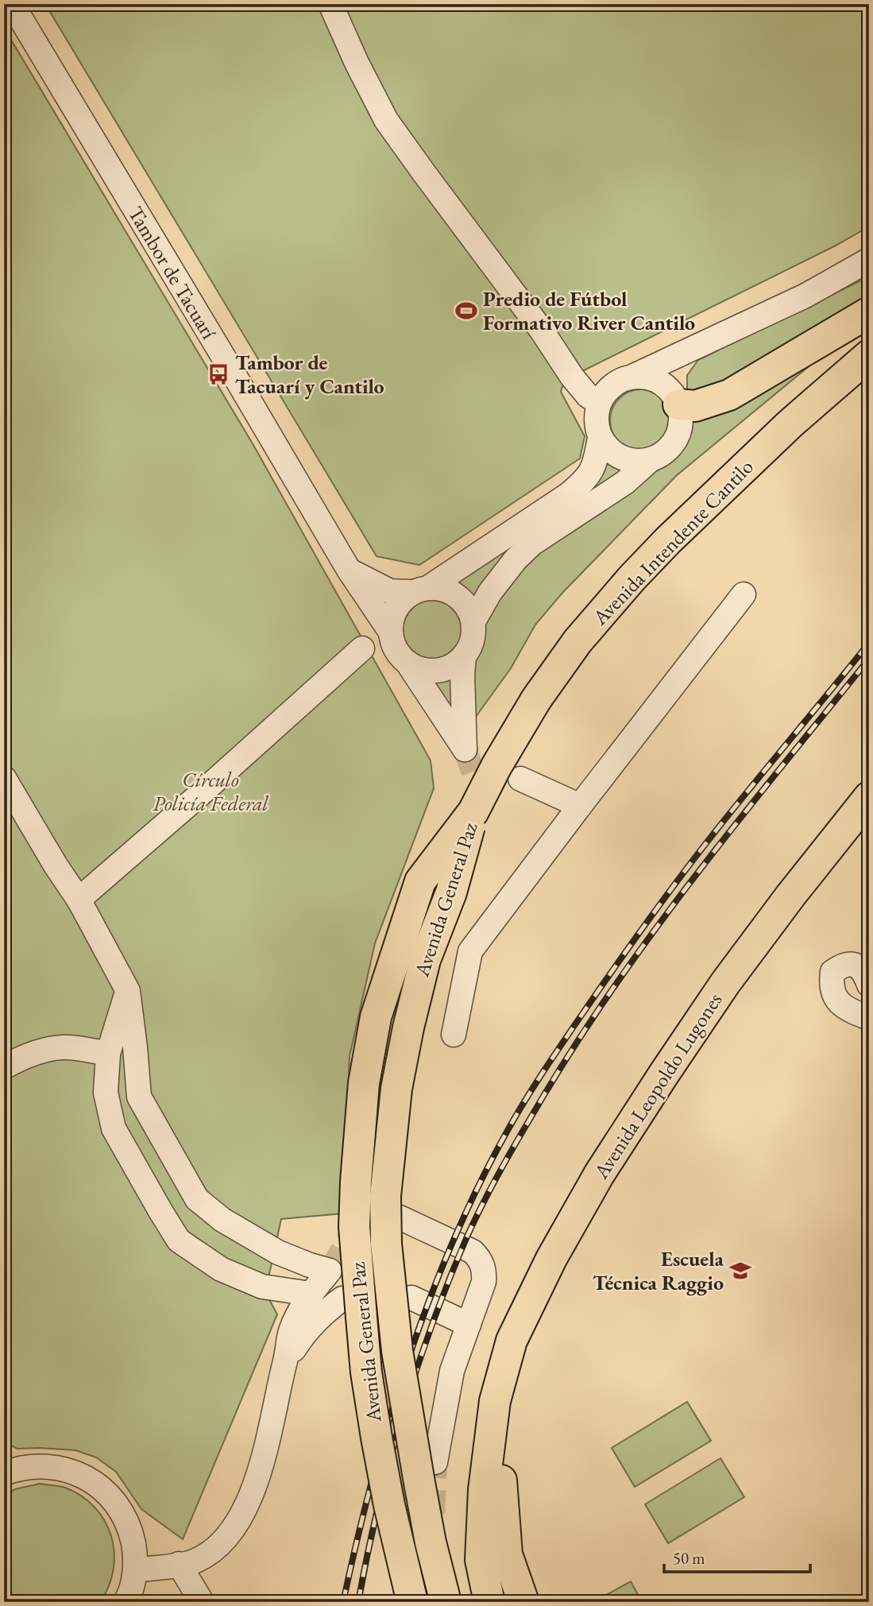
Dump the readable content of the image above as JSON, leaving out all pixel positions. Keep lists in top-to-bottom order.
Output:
{
  "streets": {
    "highway": ["Avenida Intendente Cantilo", "Avenida General Paz", "Avenida Leopoldo Lugones"],
    "street": ["Tambor de Tacuarí"]
  },
  "crossings": [
    ["Avenida Intendente Cantilo", "Avenida General Paz"]
  ],
  "parks": ["Círculo Policía Federal"],
  "places": {
    "sports": ["Predio de Fútbol Formativo River Cantilo"],
    "bus stop": ["Tambor de Tacuarí y Cantilo"],
    "school or university": ["Escuela Técnica Raggio"]
  },
  "scale_bar": "50 m"
}
